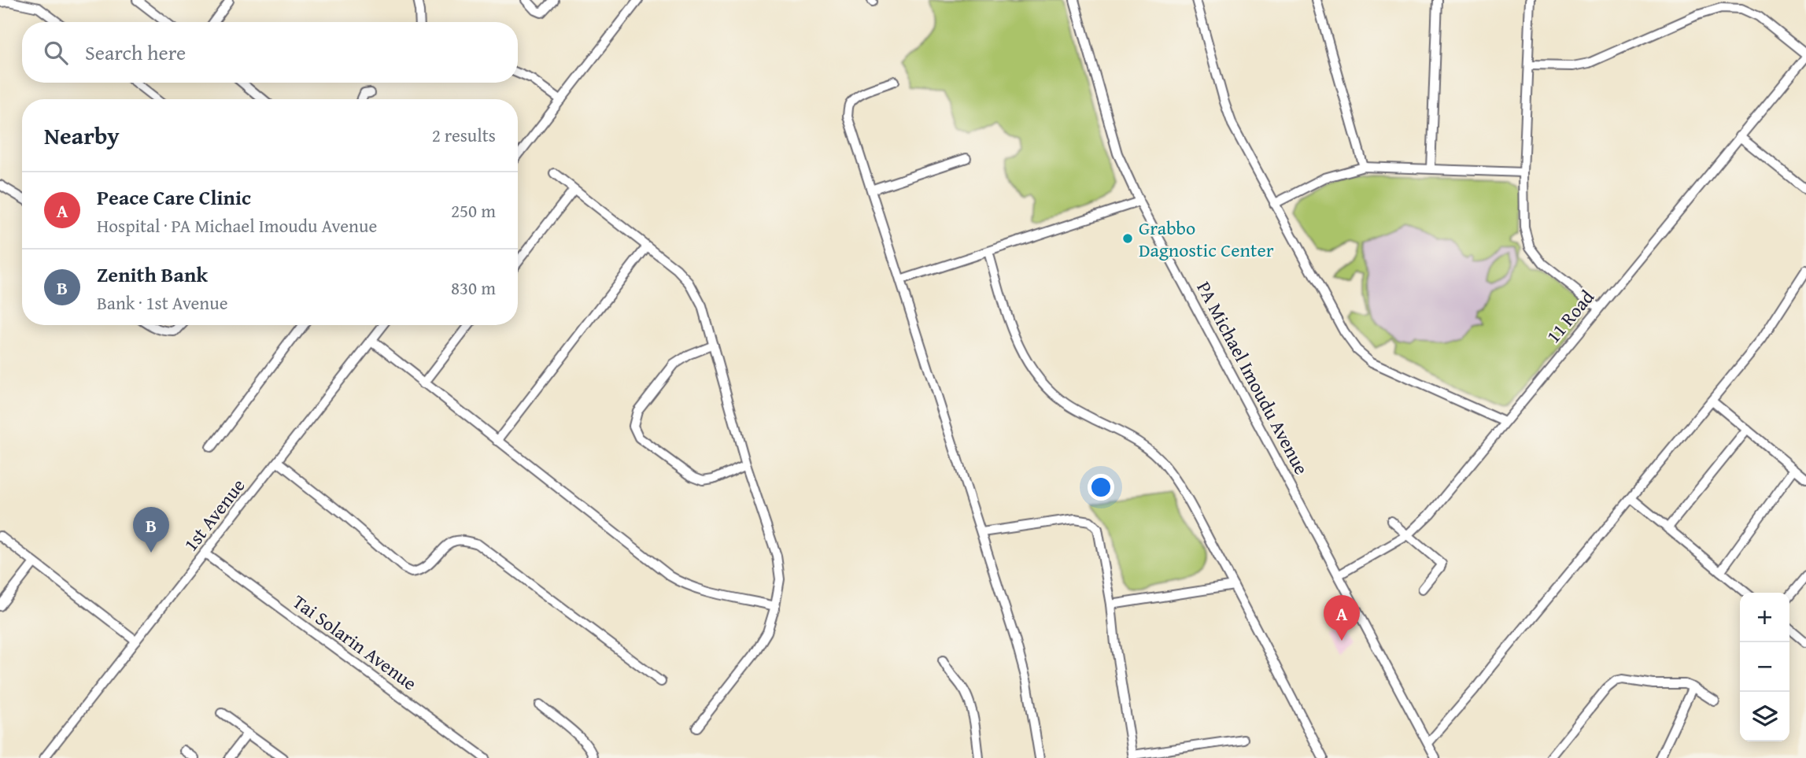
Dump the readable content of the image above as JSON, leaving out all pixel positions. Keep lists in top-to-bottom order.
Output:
{
  "streets": {
    "street": [
      "11 Road",
      "PA Michael Imoudu Avenue",
      "1st Avenue",
      "Tai Solarin Avenue"
    ]
  },
  "crossings": [
    ["11 Road", "PA Michael Imoudu Avenue"],
    ["1st Avenue", "Tai Solarin Avenue"]
  ],
  "places": ["Grabbo Dagnostic Center"],
  "page": {
    "search": "Search here",
    "heading": ["Nearby", "2 results"],
    "list": [
      {
        "mark": "A",
        "name": "Peace Care Clinic",
        "note": "Hospital · PA Michael Imoudu Avenue",
        "value": "250 m"
      },
      {
        "mark": "B",
        "name": "Zenith Bank",
        "note": "Bank · 1st Avenue",
        "value": "830 m"
      }
    ],
    "pins": ["B", "A"],
    "map_buttons": ["+", "−"]
  }
}
